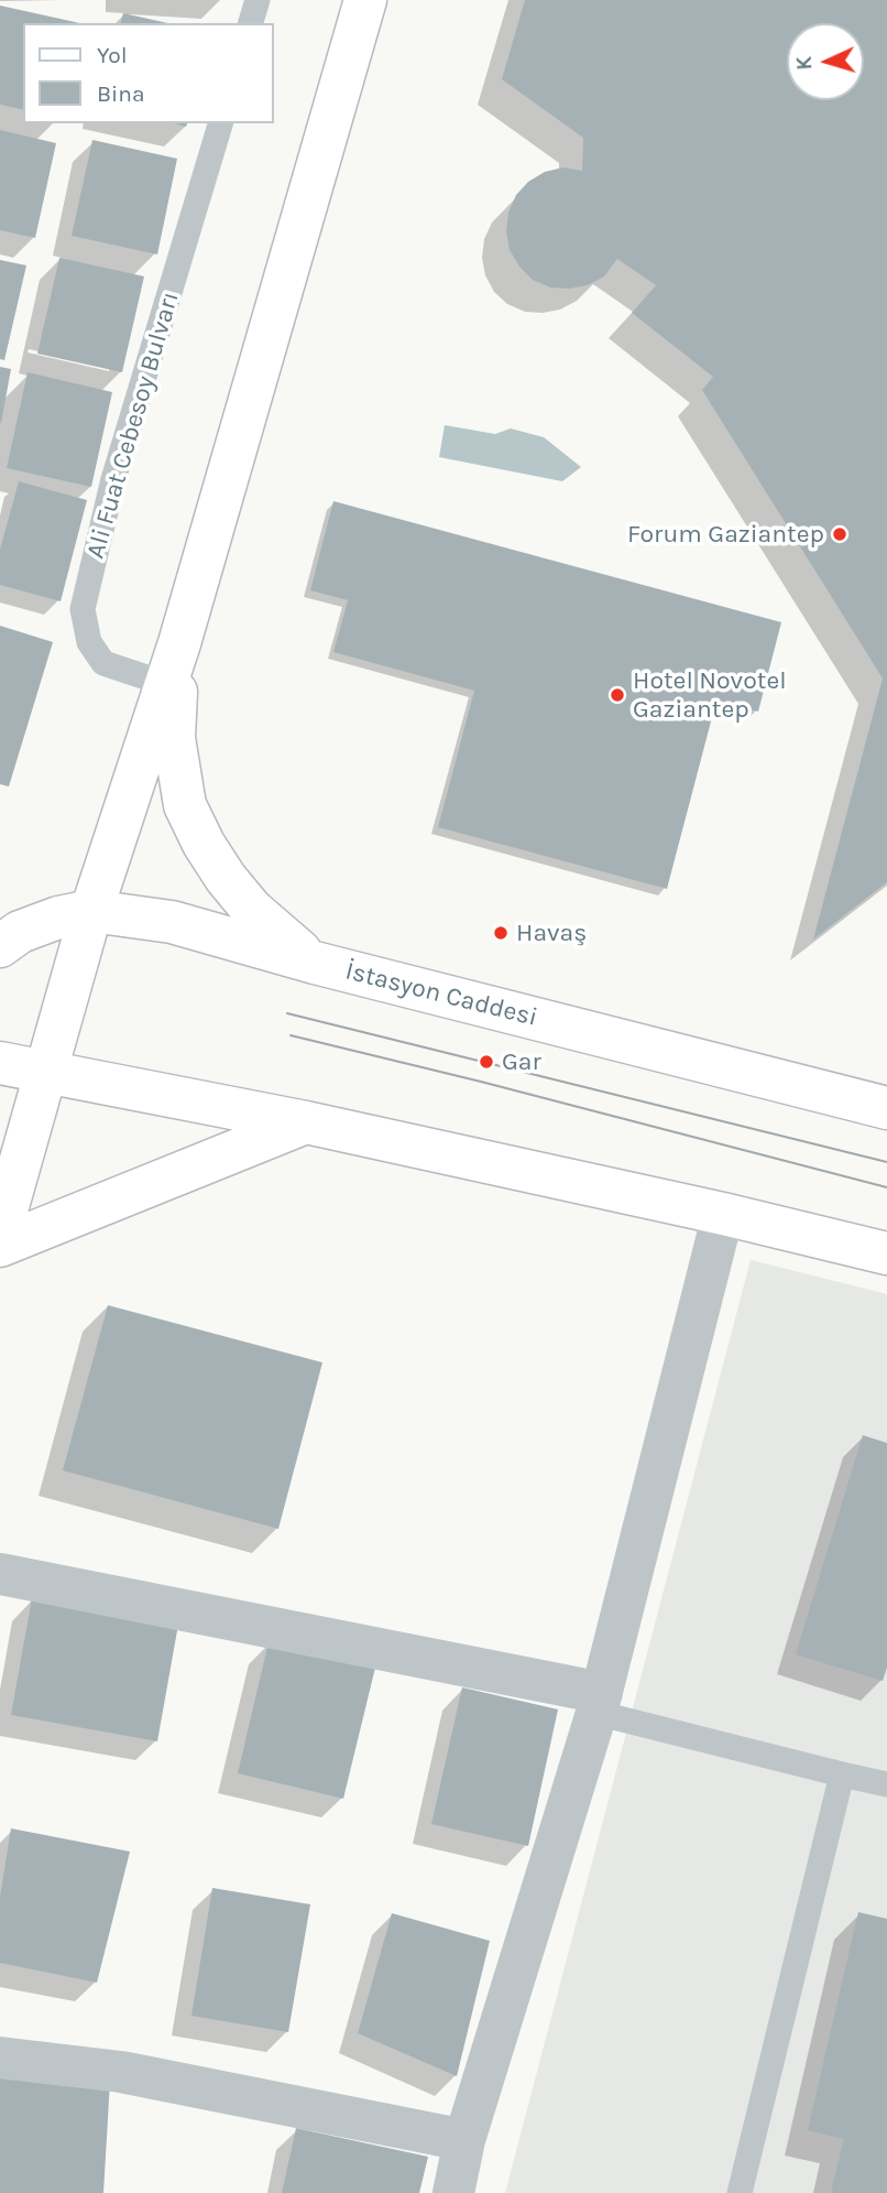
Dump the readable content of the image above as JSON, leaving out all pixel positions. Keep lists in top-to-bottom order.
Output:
{
  "streets": {
    "street": ["İstasyon Caddesi"],
    "lane": ["Ali Fuat Cebesoy Bulvarı"]
  },
  "places": [
    "Forum Gaziantep",
    "Hotel Novotel Gaziantep",
    "Havaş",
    "Gar"
  ],
  "legend": ["Yol", "Bina"],
  "north": "left"
}
